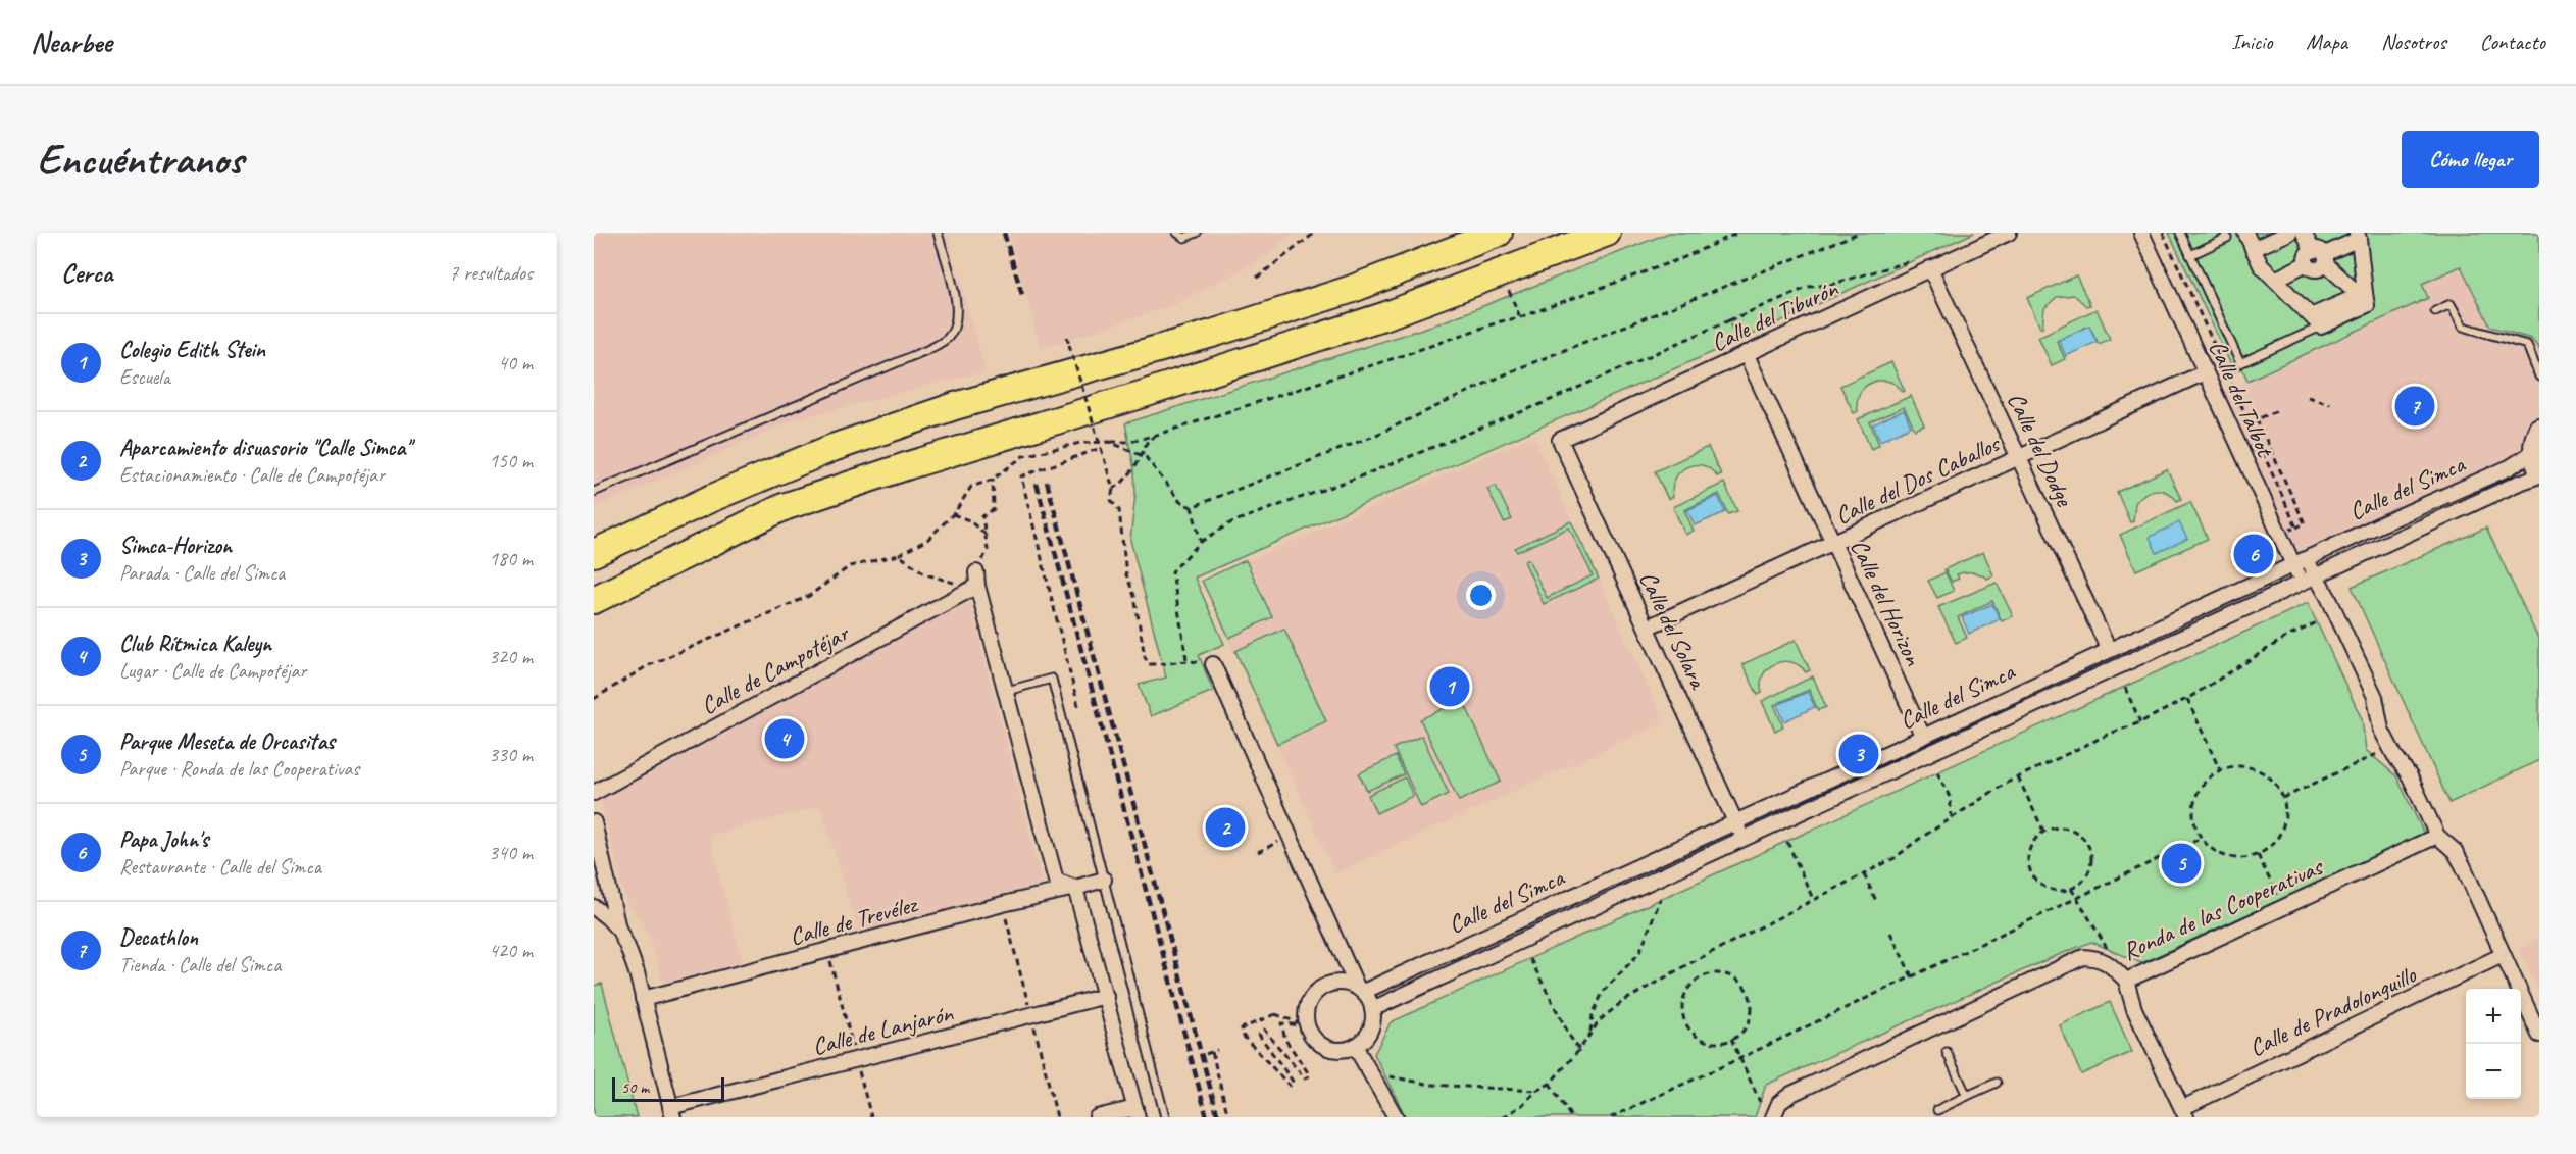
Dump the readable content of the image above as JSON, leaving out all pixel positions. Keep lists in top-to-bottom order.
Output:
{
  "streets": {
    "street": [
      "Calle del Tiburón",
      "Calle del Talbot",
      "Calle del Dodge",
      "Calle del Dos Caballos",
      "Calle del Simca",
      "Calle del Horizon",
      "Calle del Solara",
      "Calle de Campotéjar",
      "Ronda de las Cooperativas",
      "Calle de Trevélez",
      "Calle de Pradolonguillo",
      "Calle de Lanjarón"
    ]
  },
  "crossings": [
    ["Calle del Tiburón", "Calle del Dodge"],
    ["Calle del Tiburón", "Calle del Horizon"],
    ["Calle del Tiburón", "Calle del Solara"],
    ["Calle del Talbot", "Calle del Dos Caballos"],
    ["Calle del Talbot", "Calle del Simca"],
    ["Calle del Dodge", "Calle del Dos Caballos"],
    ["Calle del Dodge", "Calle del Simca"],
    ["Calle del Dos Caballos", "Calle del Horizon"],
    ["Calle del Dos Caballos", "Calle del Solara"],
    ["Calle del Simca", "Calle del Horizon"],
    ["Calle del Simca", "Calle del Solara"]
  ],
  "scale_bar": "50 m",
  "page": {
    "header": "Nearbee",
    "nav": [
      "Inicio",
      "Mapa",
      "Nosotros",
      "Contacto"
    ],
    "buttons": "Cómo llegar",
    "title": "Encuéntranos",
    "heading": ["Cerca", "7 resultados"],
    "list": [
      {
        "mark": "1",
        "name": "Colegio Edith Stein",
        "note": "Escuela",
        "value": "40 m"
      },
      {
        "mark": "2",
        "name": "Aparcamiento disuasorio \"Calle Simca\"",
        "note": "Estacionamiento · Calle de Campotéjar",
        "value": "150 m"
      },
      {
        "mark": "3",
        "name": "Simca-Horizon",
        "note": "Parada · Calle del Simca",
        "value": "180 m"
      },
      {
        "mark": "4",
        "name": "Club Rítmica Kaleyn",
        "note": "Lugar · Calle de Campotéjar",
        "value": "320 m"
      },
      {
        "mark": "5",
        "name": "Parque Meseta de Orcasitas",
        "note": "Parque · Ronda de las Cooperativas",
        "value": "330 m"
      },
      {
        "mark": "6",
        "name": "Papa John's",
        "note": "Restaurante · Calle del Simca",
        "value": "340 m"
      },
      {
        "mark": "7",
        "name": "Decathlon",
        "note": "Tienda · Calle del Simca",
        "value": "420 m"
      }
    ],
    "pins": [
      "7",
      "6",
      "1",
      "4",
      "3",
      "2",
      "5"
    ],
    "map_buttons": ["+", "−"],
    "scale": "50 m"
  }
}
